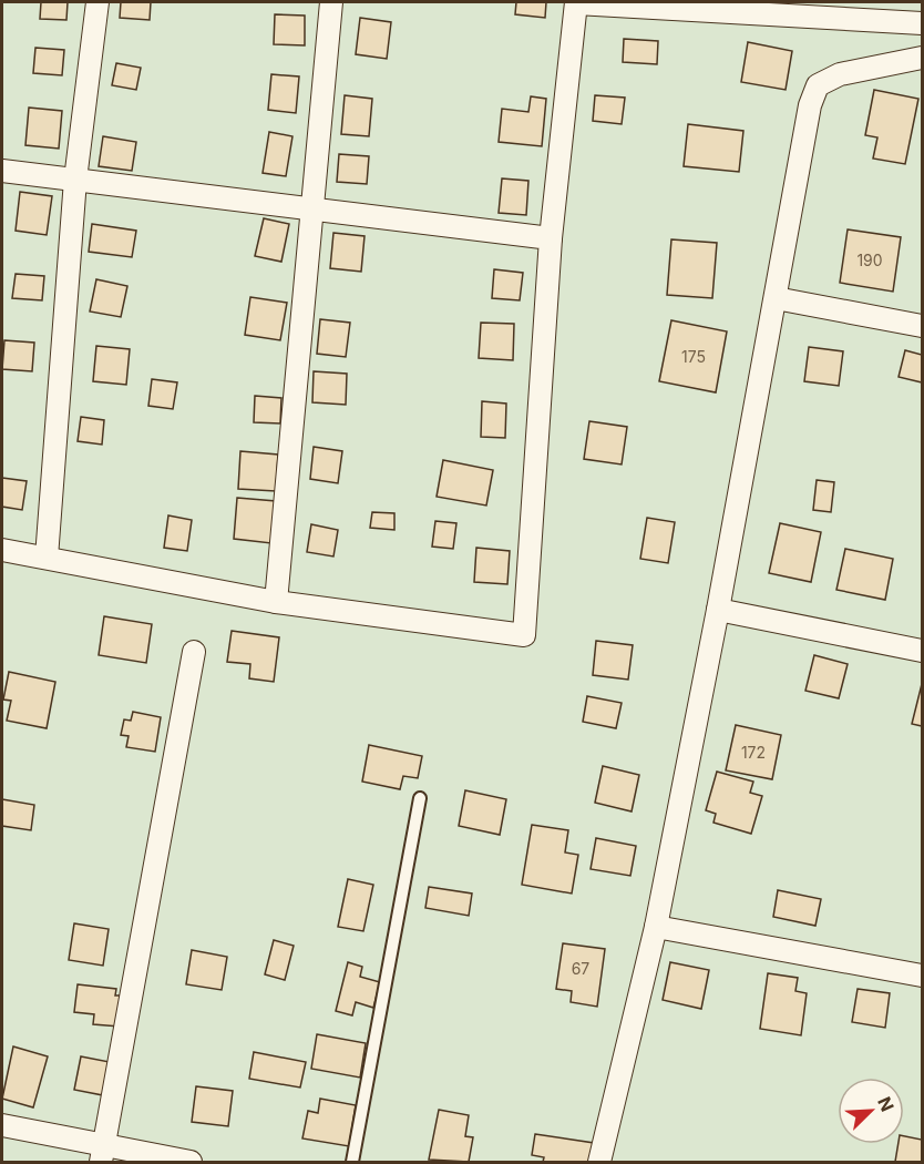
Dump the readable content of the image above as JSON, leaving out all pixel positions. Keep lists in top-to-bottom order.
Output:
{
  "house_numbers": [
    "190",
    "175",
    "172",
    "67"
  ],
  "north": "top right"
}
